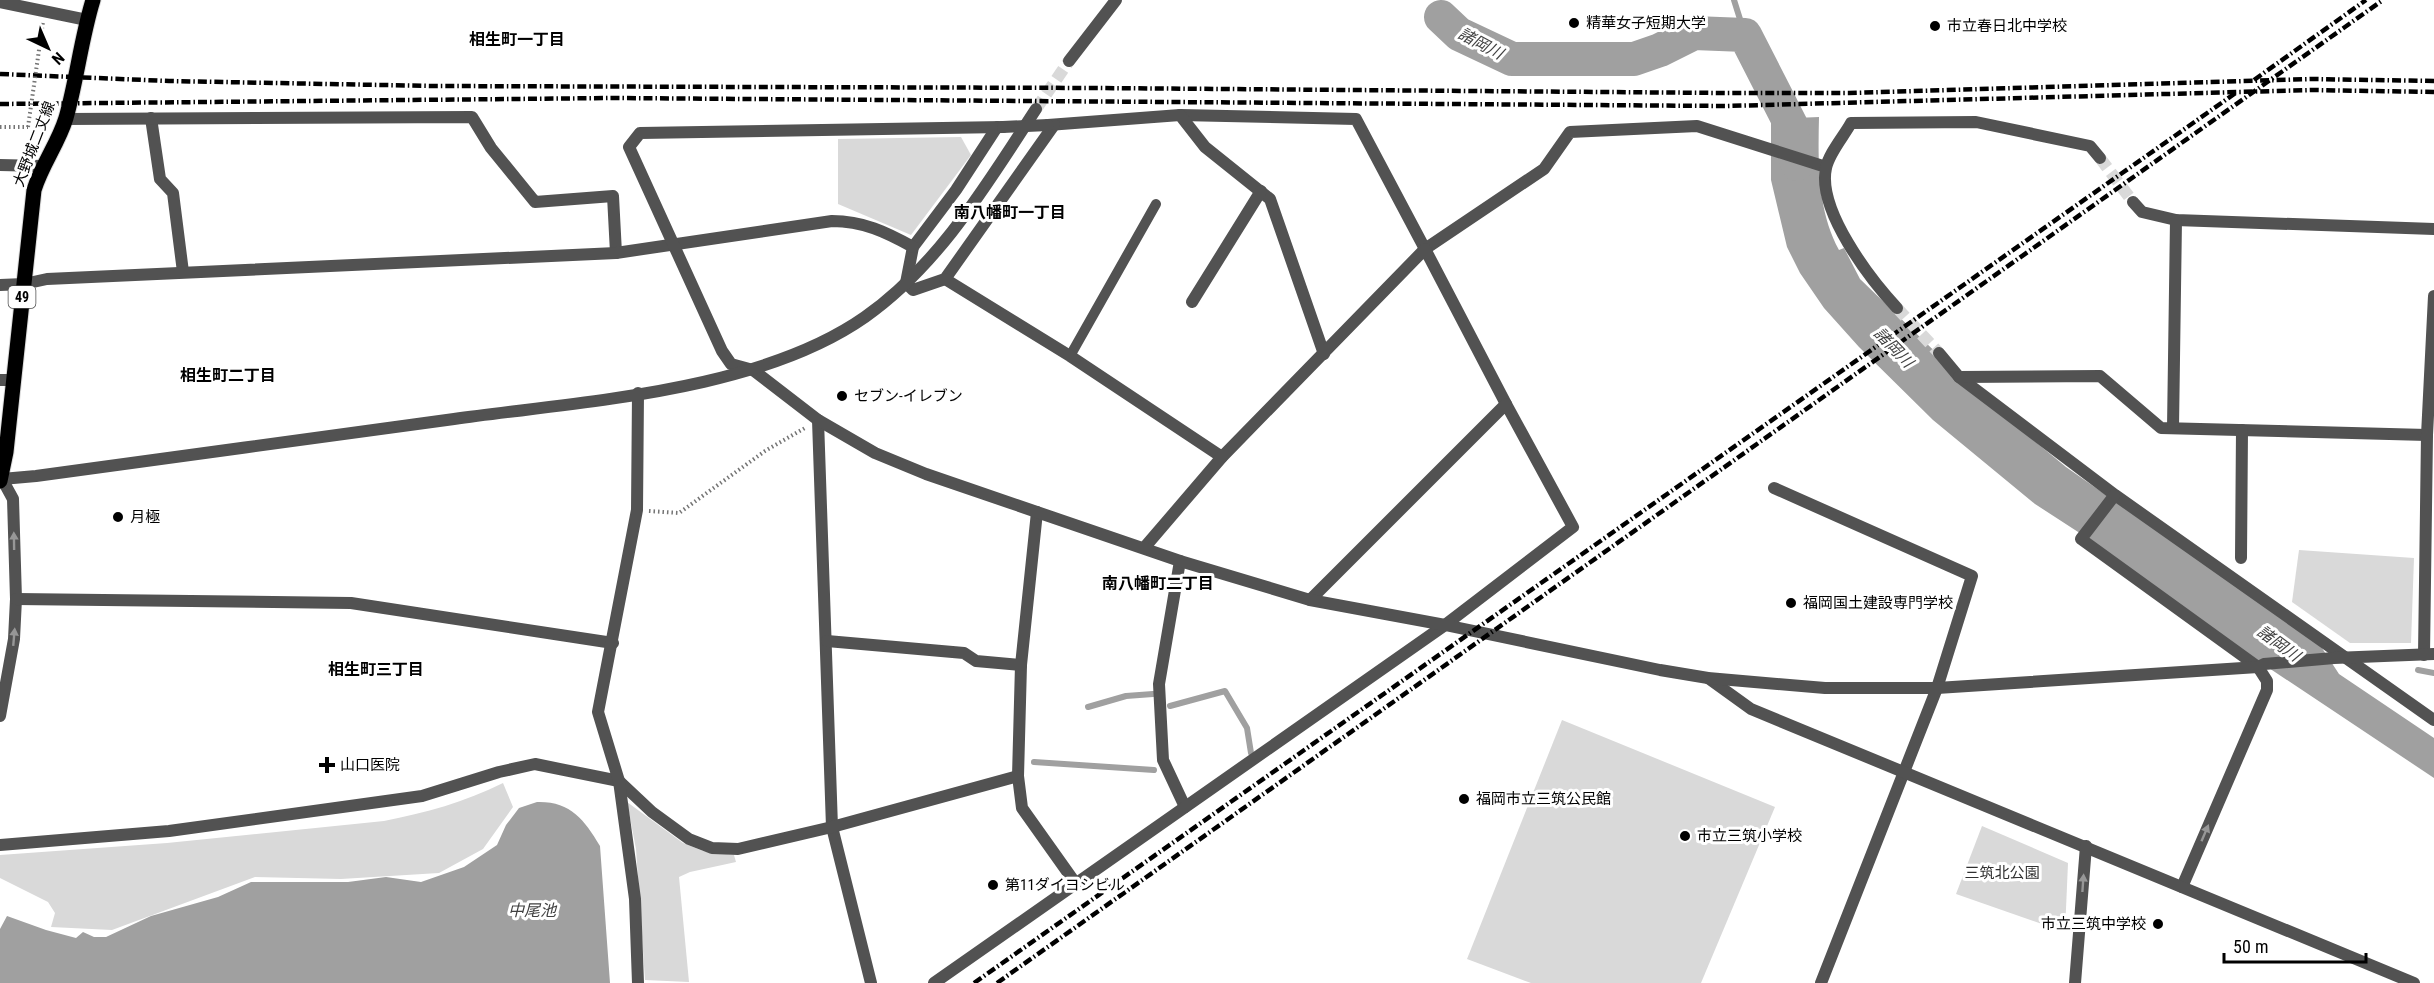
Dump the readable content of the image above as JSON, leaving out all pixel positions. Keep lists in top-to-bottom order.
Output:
{
  "streets": {
    "main road": ["大野城二丈線", "49"]
  },
  "districts": [
    "相生町一丁目",
    "南八幡町一丁目",
    "相生町二丁目",
    "南八幡町二丁目",
    "相生町三丁目"
  ],
  "water": ["諸岡川", "中尾池"],
  "parks": ["三筑北公園"],
  "places": {
    "other": [
      "精華女子短期大学",
      "市立春日北中学校",
      "セブン-イレブン",
      "月極",
      "福岡国土建設専門学校",
      "福岡市立三筑公民館",
      "市立三筑小学校",
      "第11ダイヨシビル",
      "市立三筑中学校"
    ],
    "health": ["山口医院"]
  },
  "scale_bar": "50 m",
  "north": "bottom right"
}
